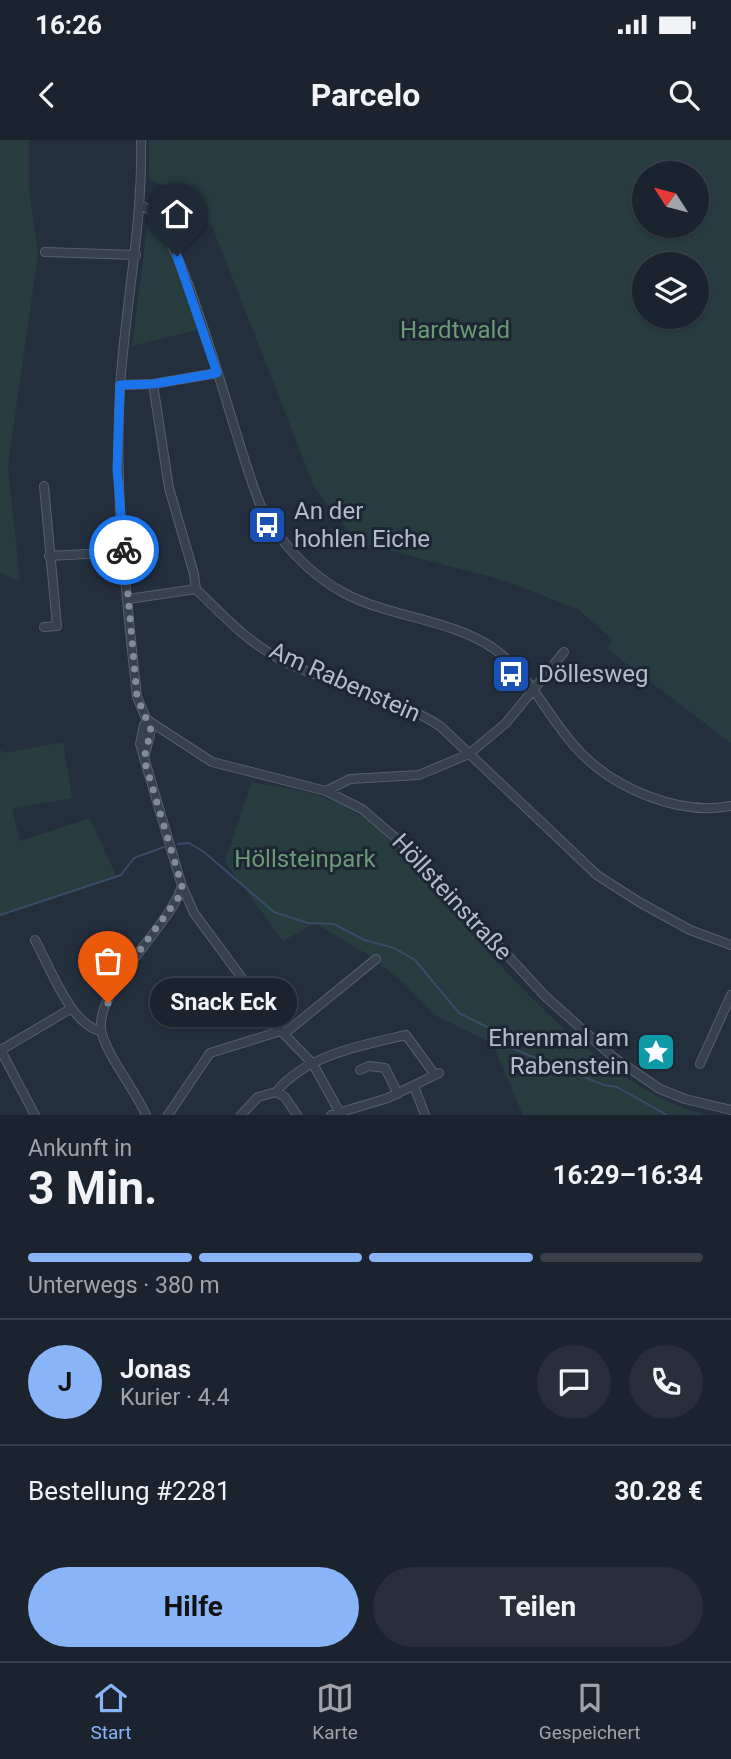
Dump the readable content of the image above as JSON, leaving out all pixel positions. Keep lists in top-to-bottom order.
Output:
{
  "streets": {
    "street": ["Am Rabenstein", "Höllsteinstraße"]
  },
  "parks": ["Hardtwald", "Höllsteinpark"],
  "places": {
    "bus stop": ["An der hohlen Eiche", "Döllesweg"],
    "other": ["Snack Eck"],
    "place": ["Ehrenmal am Rabenstein"]
  },
  "north": "top left",
  "page": {
    "status": "16:26",
    "header": "Parcelo",
    "bubble": "Snack Eck",
    "heading": ["3 Min.", "Ankunft in", "16:29–16:34"],
    "panel": [
      "Jonas",
      "Kurier · 4.4",
      "Bestellung #2281",
      "30.28 €"
    ],
    "bar": "Unterwegs · 380 m",
    "round": "J",
    "buttons": ["Hilfe", "Teilen"],
    "tabs": ["Start", "Karte", "Gespeichert"]
  }
}
